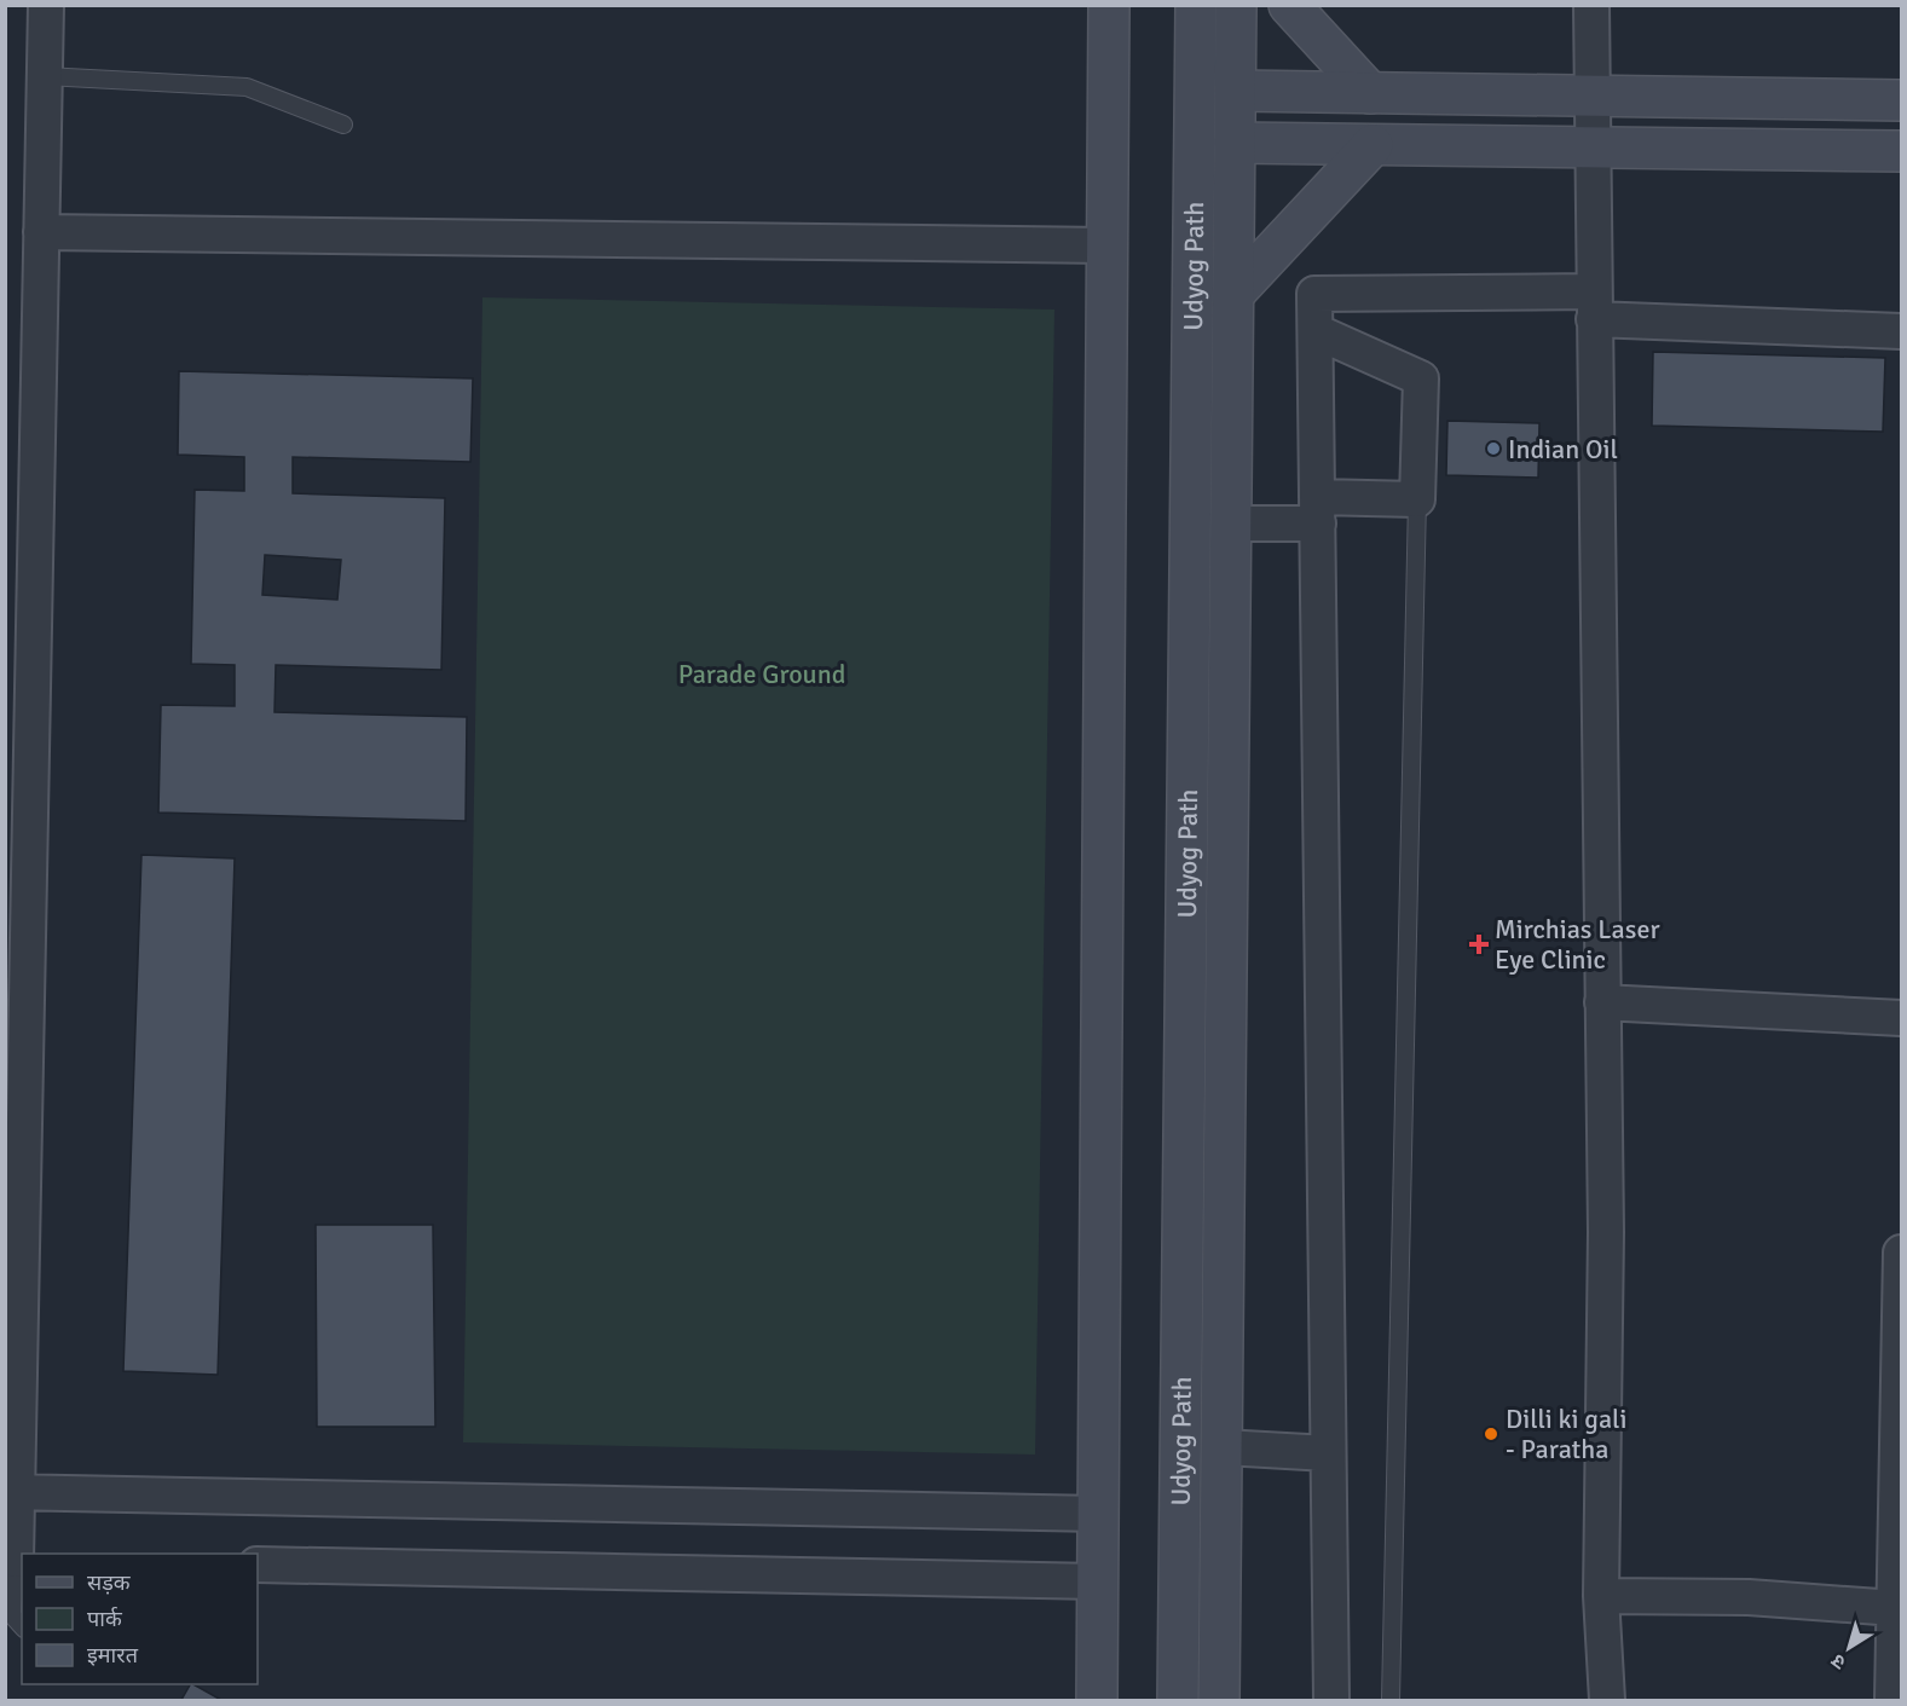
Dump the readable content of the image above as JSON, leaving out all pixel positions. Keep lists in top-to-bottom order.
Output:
{
  "streets": {
    "main road": ["Udyog Path"]
  },
  "parks": ["Parade Ground"],
  "places": {
    "other": ["Indian Oil", "Dilli ki gali - Paratha"],
    "health": ["Mirchias Laser Eye Clinic"]
  },
  "legend": ["सड़क", "पार्क", "इमारत"],
  "north": "bottom left"
}
